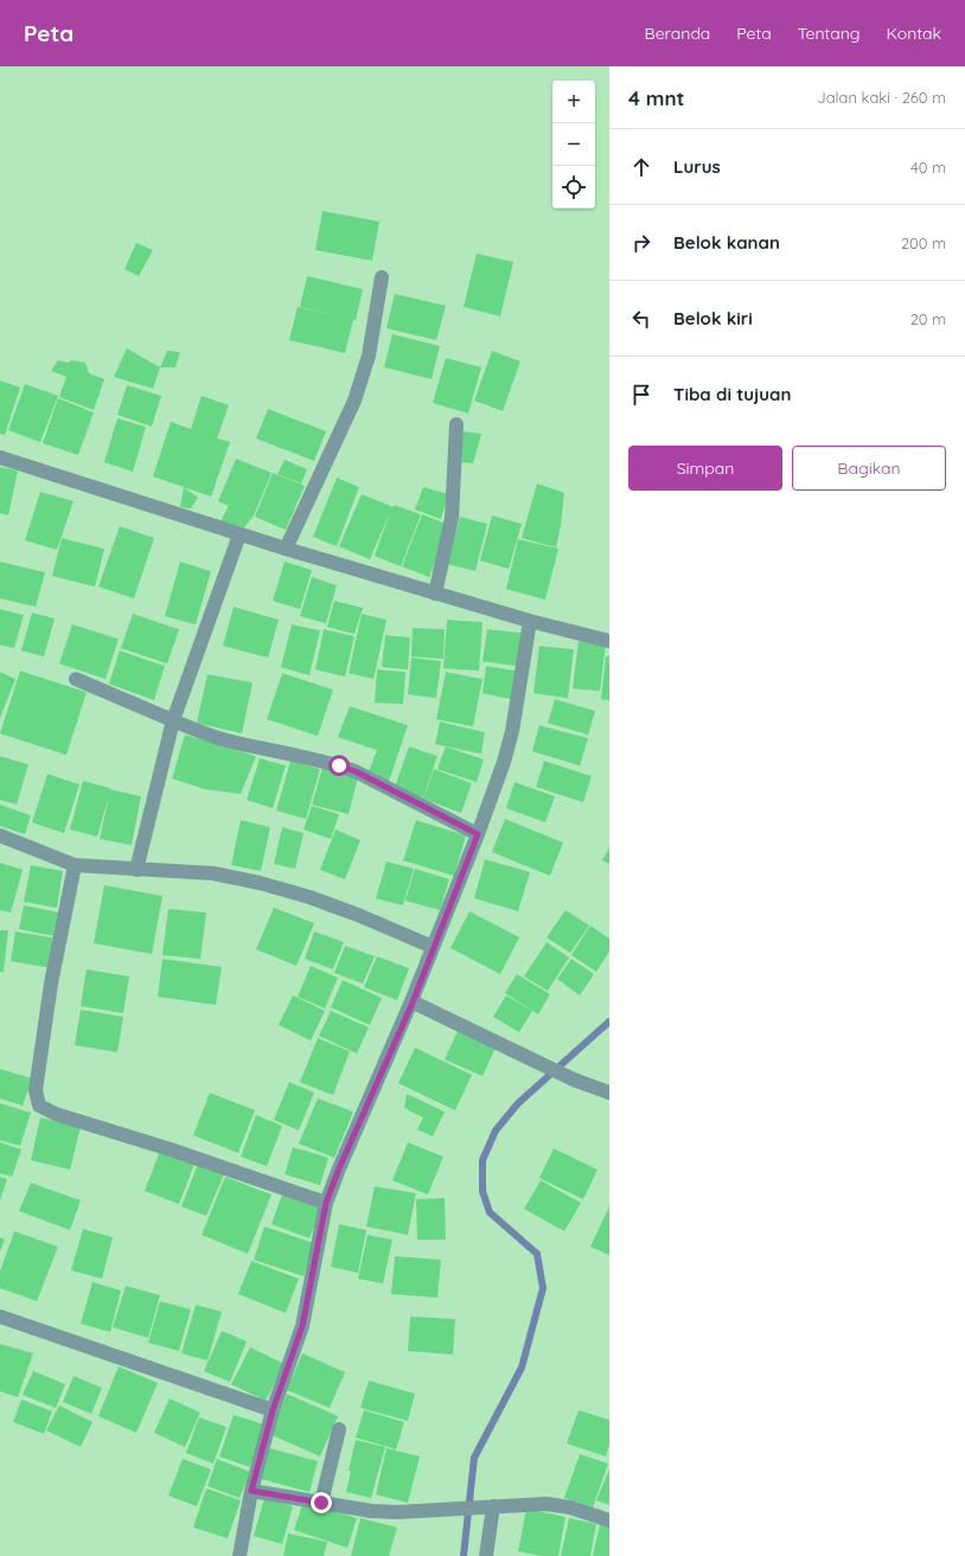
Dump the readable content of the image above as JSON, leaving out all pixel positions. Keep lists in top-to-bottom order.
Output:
{
  "page": {
    "header": "Peta",
    "nav": [
      "Beranda",
      "Peta",
      "Tentang",
      "Kontak"
    ],
    "heading": ["4 mnt", "Jalan kaki · 260 m"],
    "map_buttons": ["+", "−"],
    "list": [
      ["Lurus", "40 m"],
      ["Belok kanan", "200 m"],
      ["Belok kiri", "20 m"],
      "Tiba di tujuan"
    ],
    "buttons": ["Simpan", "Bagikan"]
  }
}
